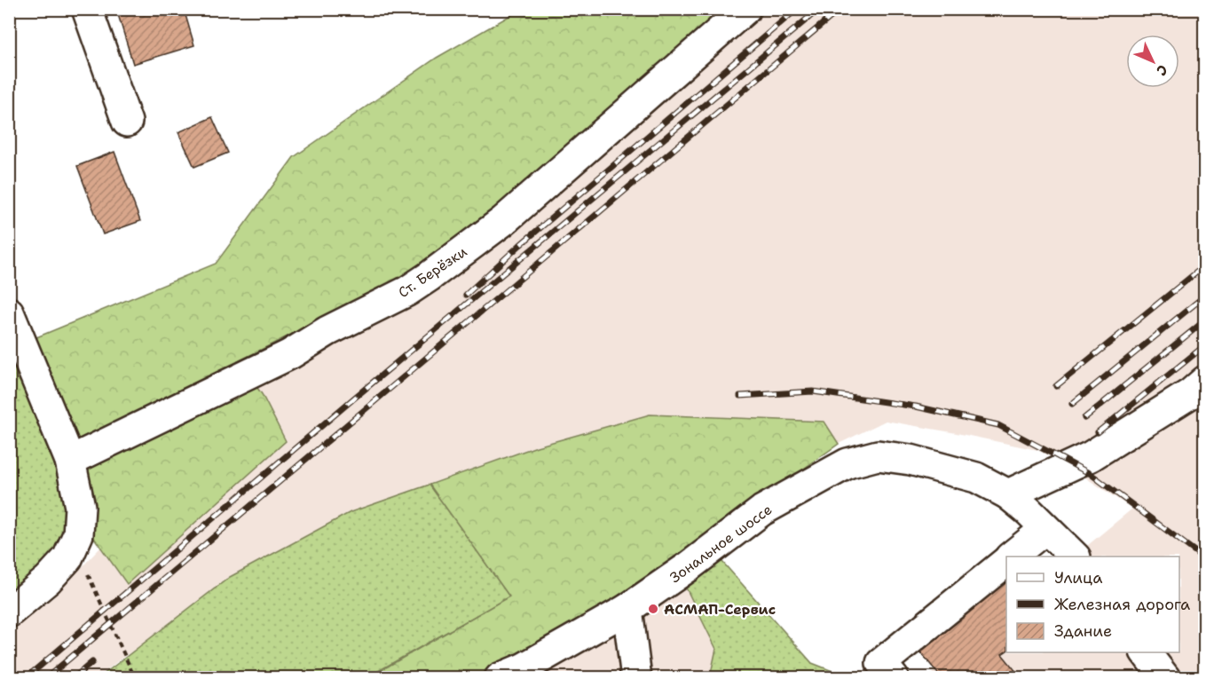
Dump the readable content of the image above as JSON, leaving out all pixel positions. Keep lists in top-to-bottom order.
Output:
{
  "streets": {
    "street": ["Ст. Берёзки", "Зональное шоссе"]
  },
  "places": ["АСМАП-Сервис"],
  "legend": ["Улица", "Железная дорога", "Здание"],
  "north": "bottom right"
}
